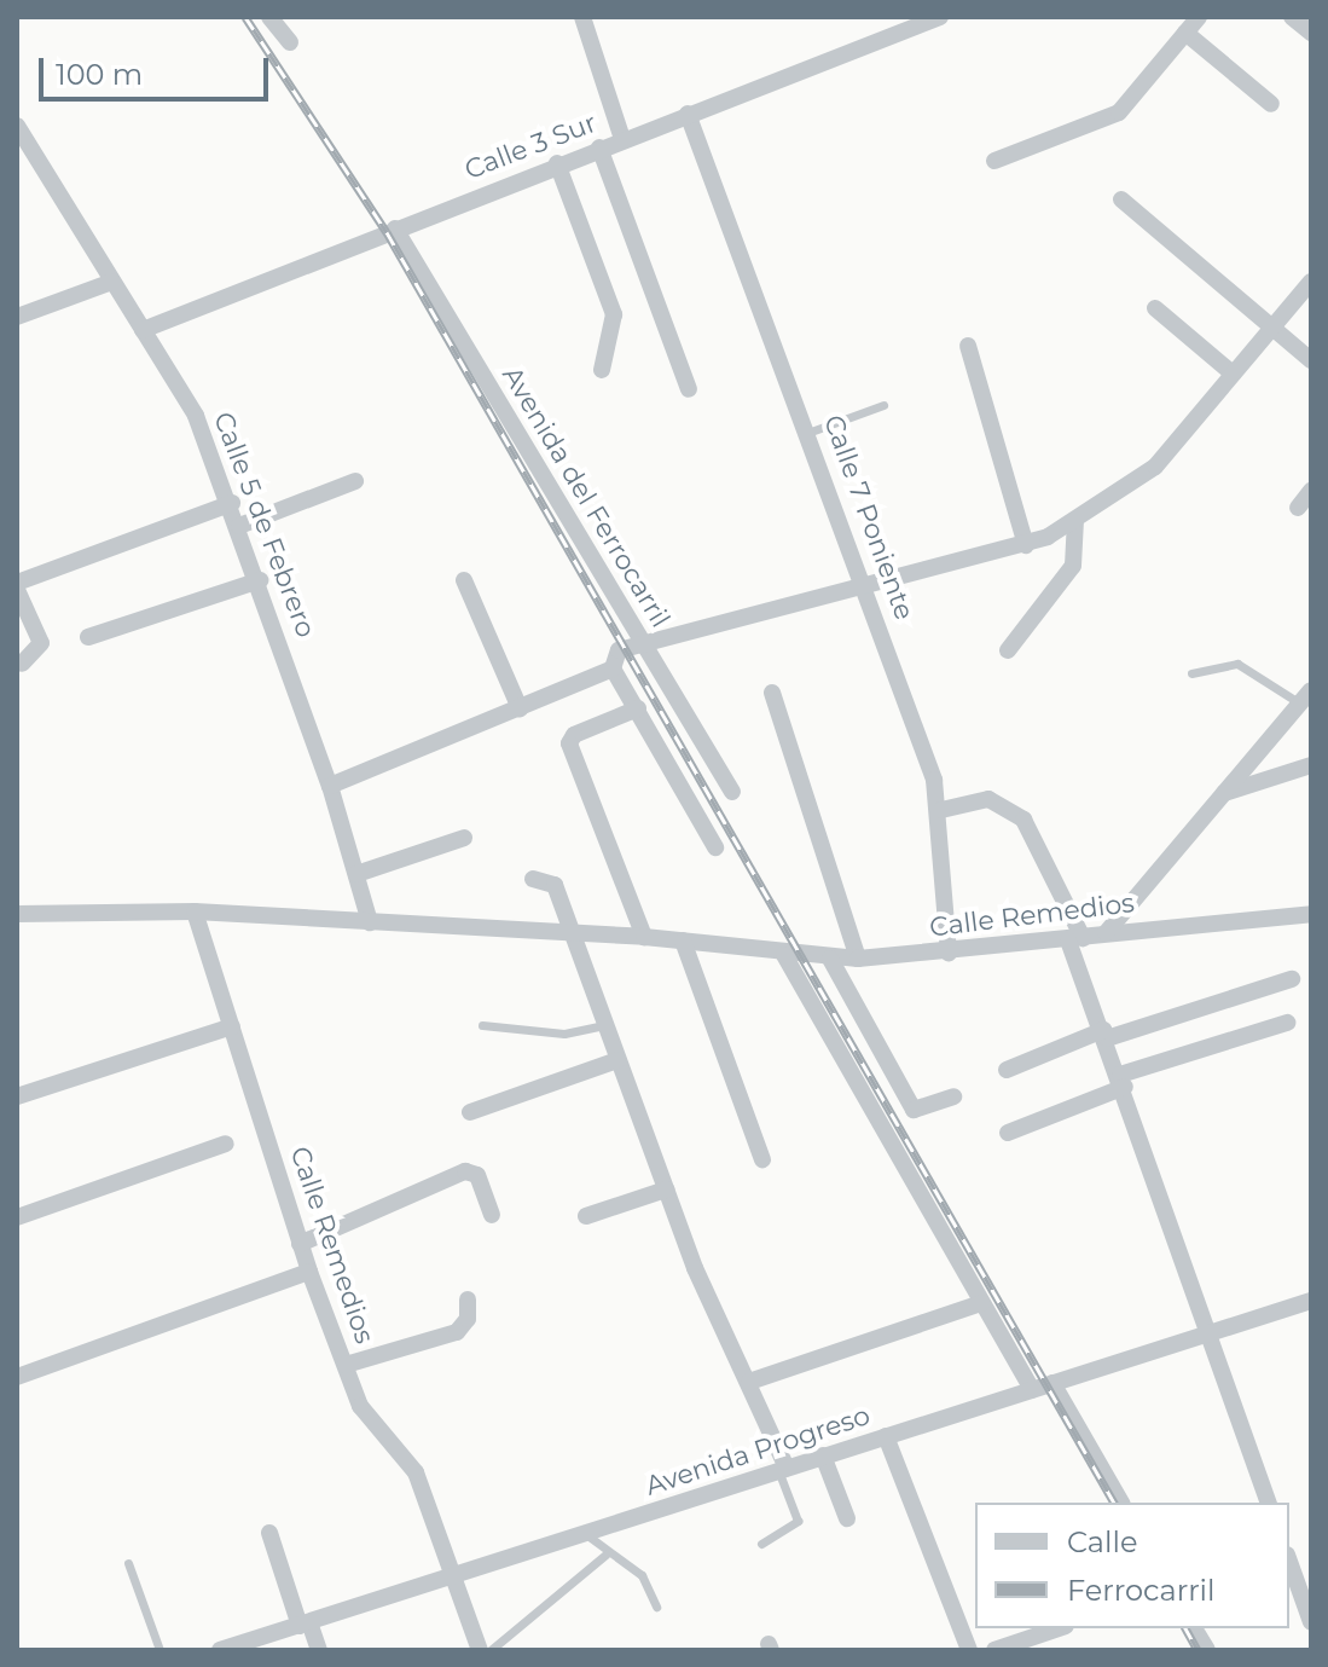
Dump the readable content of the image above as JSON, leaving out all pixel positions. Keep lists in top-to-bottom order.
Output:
{
  "streets": {
    "street": [
      "Calle 3 Sur",
      "Avenida del Ferrocarril",
      "Calle 7 Poniente",
      "Calle 5 de Febrero",
      "Calle Remedios",
      "Avenida Progreso"
    ]
  },
  "crossings": [
    ["Calle 3 Sur", "Avenida del Ferrocarril"],
    ["Calle 3 Sur", "Calle 7 Poniente"],
    ["Calle 3 Sur", "Calle 5 de Febrero"],
    ["Calle 7 Poniente", "Calle Remedios"],
    ["Calle 5 de Febrero", "Calle Remedios"],
    ["Calle Remedios", "Avenida Progreso"]
  ],
  "legend": ["Calle", "Ferrocarril"],
  "scale_bar": "100 m"
}
